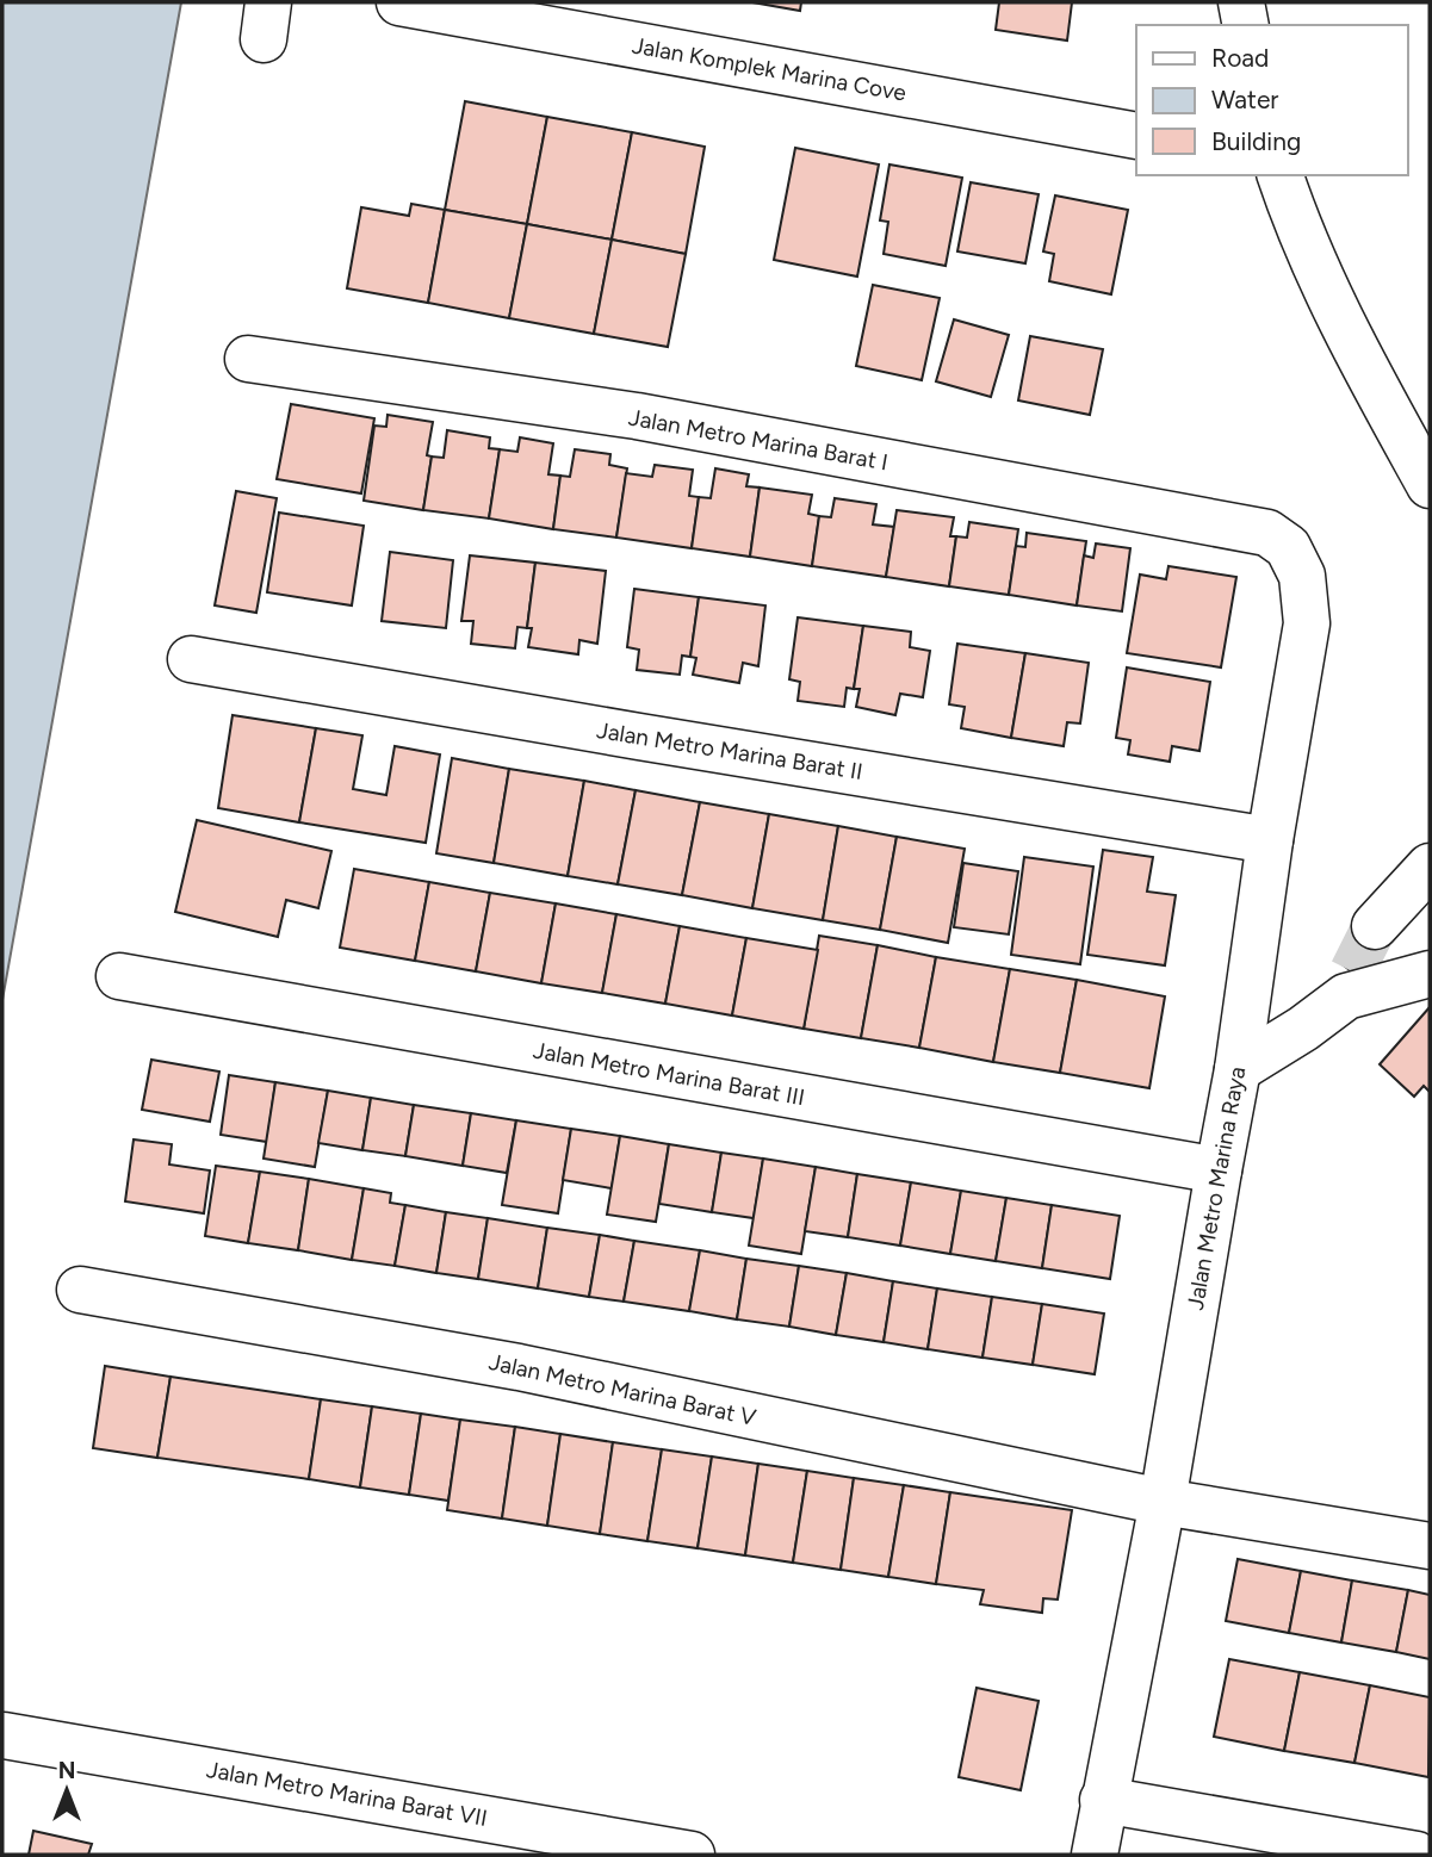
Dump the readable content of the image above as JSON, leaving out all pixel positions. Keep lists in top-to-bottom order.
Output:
{
  "streets": {
    "street": [
      "Jalan Komplek Marina Cove",
      "Jalan Metro Marina Barat I",
      "Jalan Metro Marina Barat II",
      "Jalan Metro Marina Barat III",
      "Jalan Metro Marina Raya",
      "Jalan Metro Marina Barat V",
      "Jalan Metro Marina Barat VII"
    ]
  },
  "crossings": [
    ["Jalan Metro Marina Barat I", "Jalan Metro Marina Raya"],
    ["Jalan Metro Marina Barat II", "Jalan Metro Marina Raya"],
    ["Jalan Metro Marina Barat III", "Jalan Metro Marina Raya"],
    ["Jalan Metro Marina Raya", "Jalan Metro Marina Barat V"]
  ],
  "legend": ["Road", "Water", "Building"],
  "north": "top"
}
